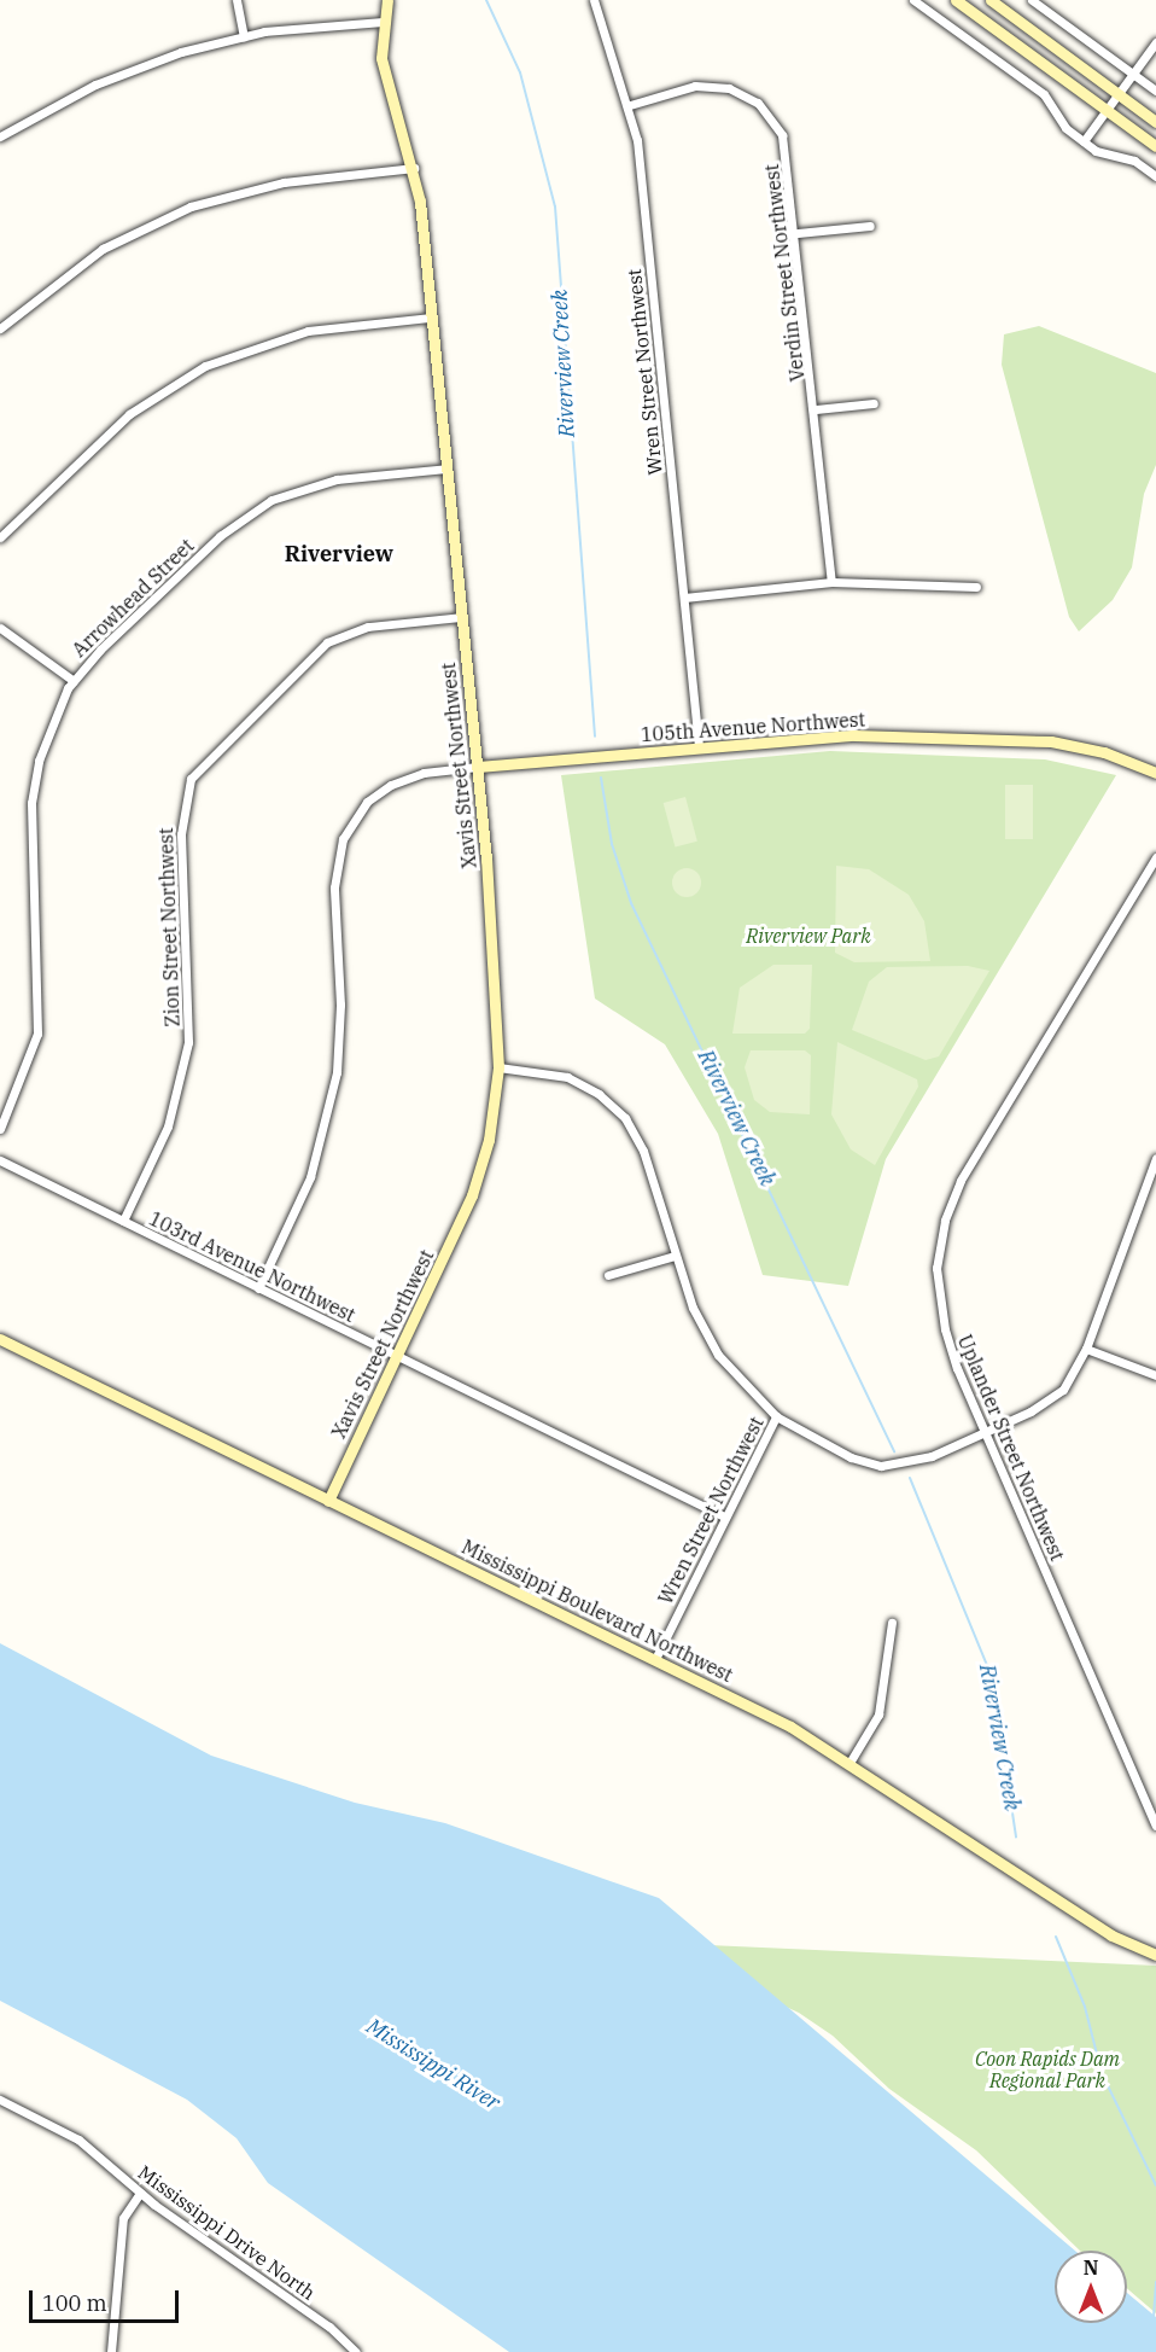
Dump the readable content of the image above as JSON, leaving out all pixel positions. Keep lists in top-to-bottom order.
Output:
{
  "streets": {
    "street": [
      "Verdin Street Northwest",
      "Wren Street Northwest",
      "Arrowhead Street",
      "105th Avenue Northwest",
      "Xavis Street Northwest",
      "Zion Street Northwest",
      "103rd Avenue Northwest",
      "Uplander Street Northwest",
      "Mississippi Boulevard Northwest",
      "Mississippi Drive North"
    ]
  },
  "crossings": [
    ["Verdin Street Northwest", "Wren Street Northwest"],
    ["Wren Street Northwest", "105th Avenue Northwest"],
    ["Wren Street Northwest", "103rd Avenue Northwest"],
    ["Wren Street Northwest", "Mississippi Boulevard Northwest"],
    ["Arrowhead Street", "Xavis Street Northwest"],
    ["105th Avenue Northwest", "Xavis Street Northwest"],
    ["Xavis Street Northwest", "Zion Street Northwest"],
    ["Xavis Street Northwest", "103rd Avenue Northwest"],
    ["Xavis Street Northwest", "Mississippi Boulevard Northwest"],
    ["Zion Street Northwest", "103rd Avenue Northwest"]
  ],
  "districts": ["Riverview"],
  "water": ["Riverview Creek", "Mississippi River"],
  "parks": ["Riverview Park", "Coon Rapids Dam Regional Park"],
  "scale_bar": "100 m",
  "north": "top"
}
